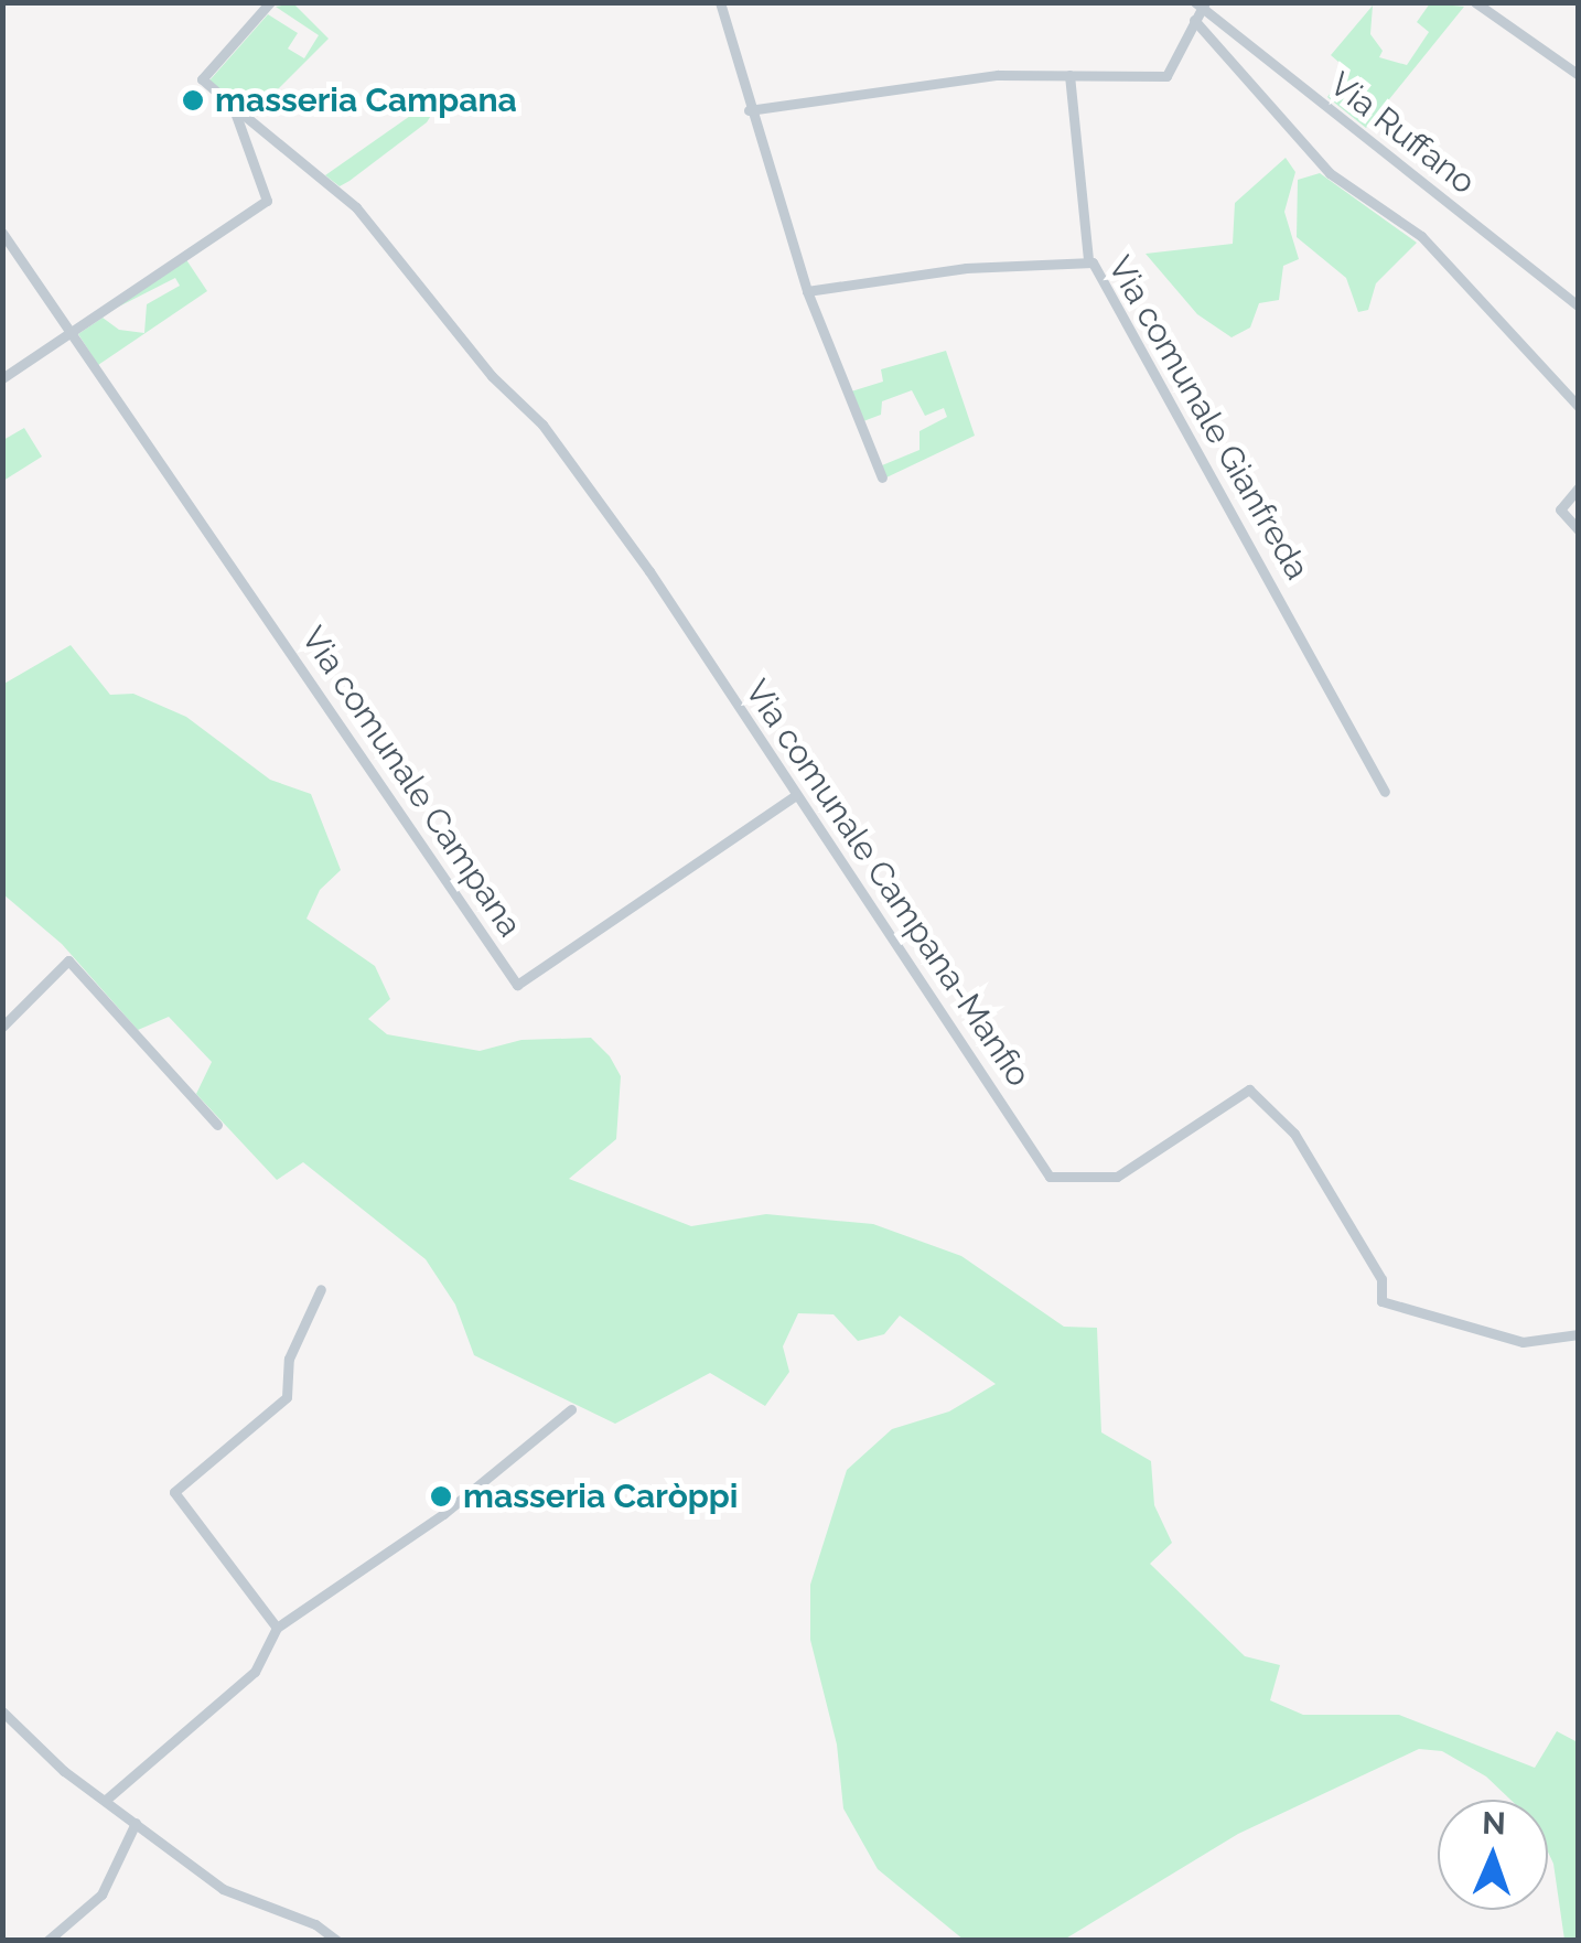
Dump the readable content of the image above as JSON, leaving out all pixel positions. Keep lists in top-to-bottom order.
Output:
{
  "streets": {
    "street": [
      "Via Ruffano",
      "Via comunale Gianfreda",
      "Via comunale Campana",
      "Via comunale Campana-Manfio"
    ]
  },
  "crossings": [
    ["Via comunale Campana", "Via comunale Campana-Manfio"]
  ],
  "places": ["masseria Campana", "masseria Caròppi"],
  "north": "top"
}
